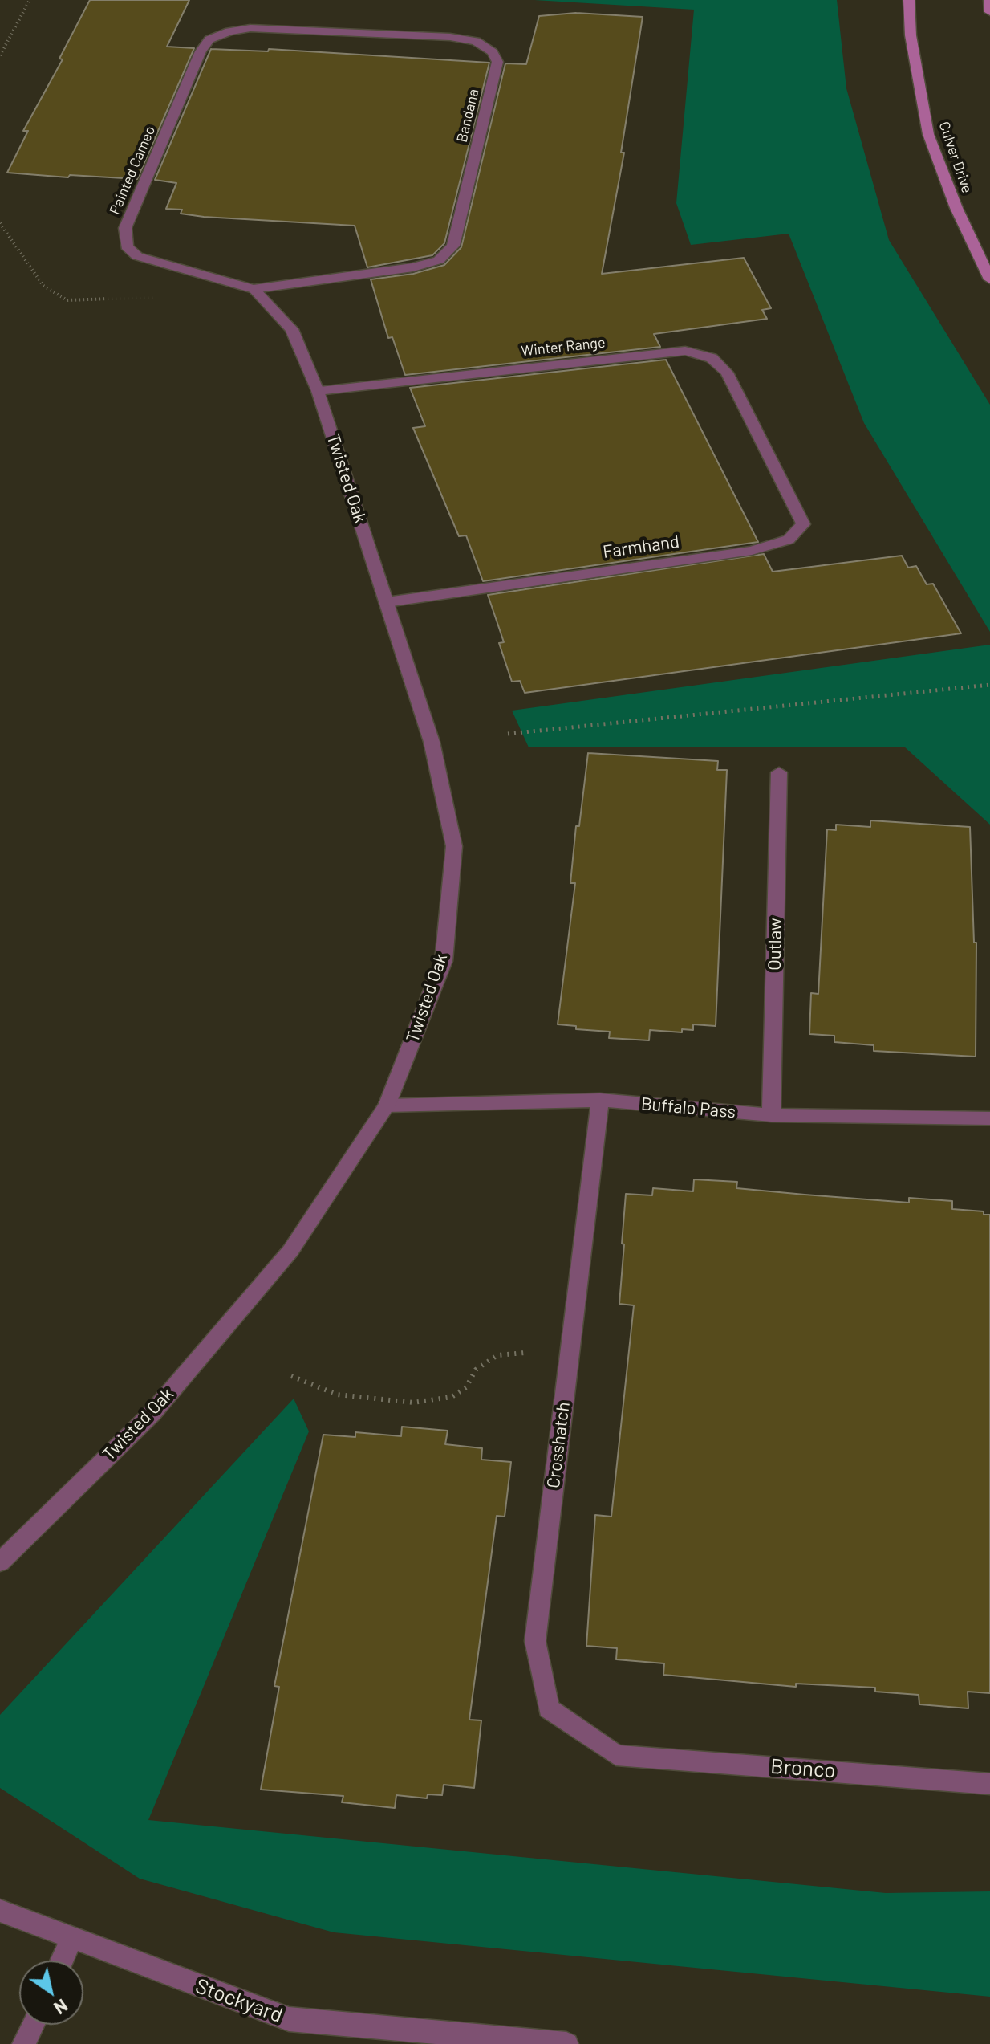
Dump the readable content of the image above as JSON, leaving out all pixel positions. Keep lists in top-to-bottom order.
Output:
{
  "streets": {
    "main road": ["Culver Drive"],
    "street": [
      "Bandana",
      "Painted Cameo",
      "Winter Range",
      "Twisted Oak",
      "Farmhand",
      "Outlaw",
      "Buffalo Pass",
      "Crosshatch",
      "Bronco",
      "Stockyard"
    ]
  },
  "crossings": [
    ["Bandana", "Painted Cameo"],
    ["Bandana", "Twisted Oak"],
    ["Painted Cameo", "Twisted Oak"],
    ["Winter Range", "Twisted Oak"],
    ["Winter Range", "Farmhand"],
    ["Twisted Oak", "Farmhand"],
    ["Twisted Oak", "Buffalo Pass"],
    ["Outlaw", "Buffalo Pass"],
    ["Buffalo Pass", "Crosshatch"],
    ["Crosshatch", "Bronco"]
  ],
  "north": "bottom right"
}
